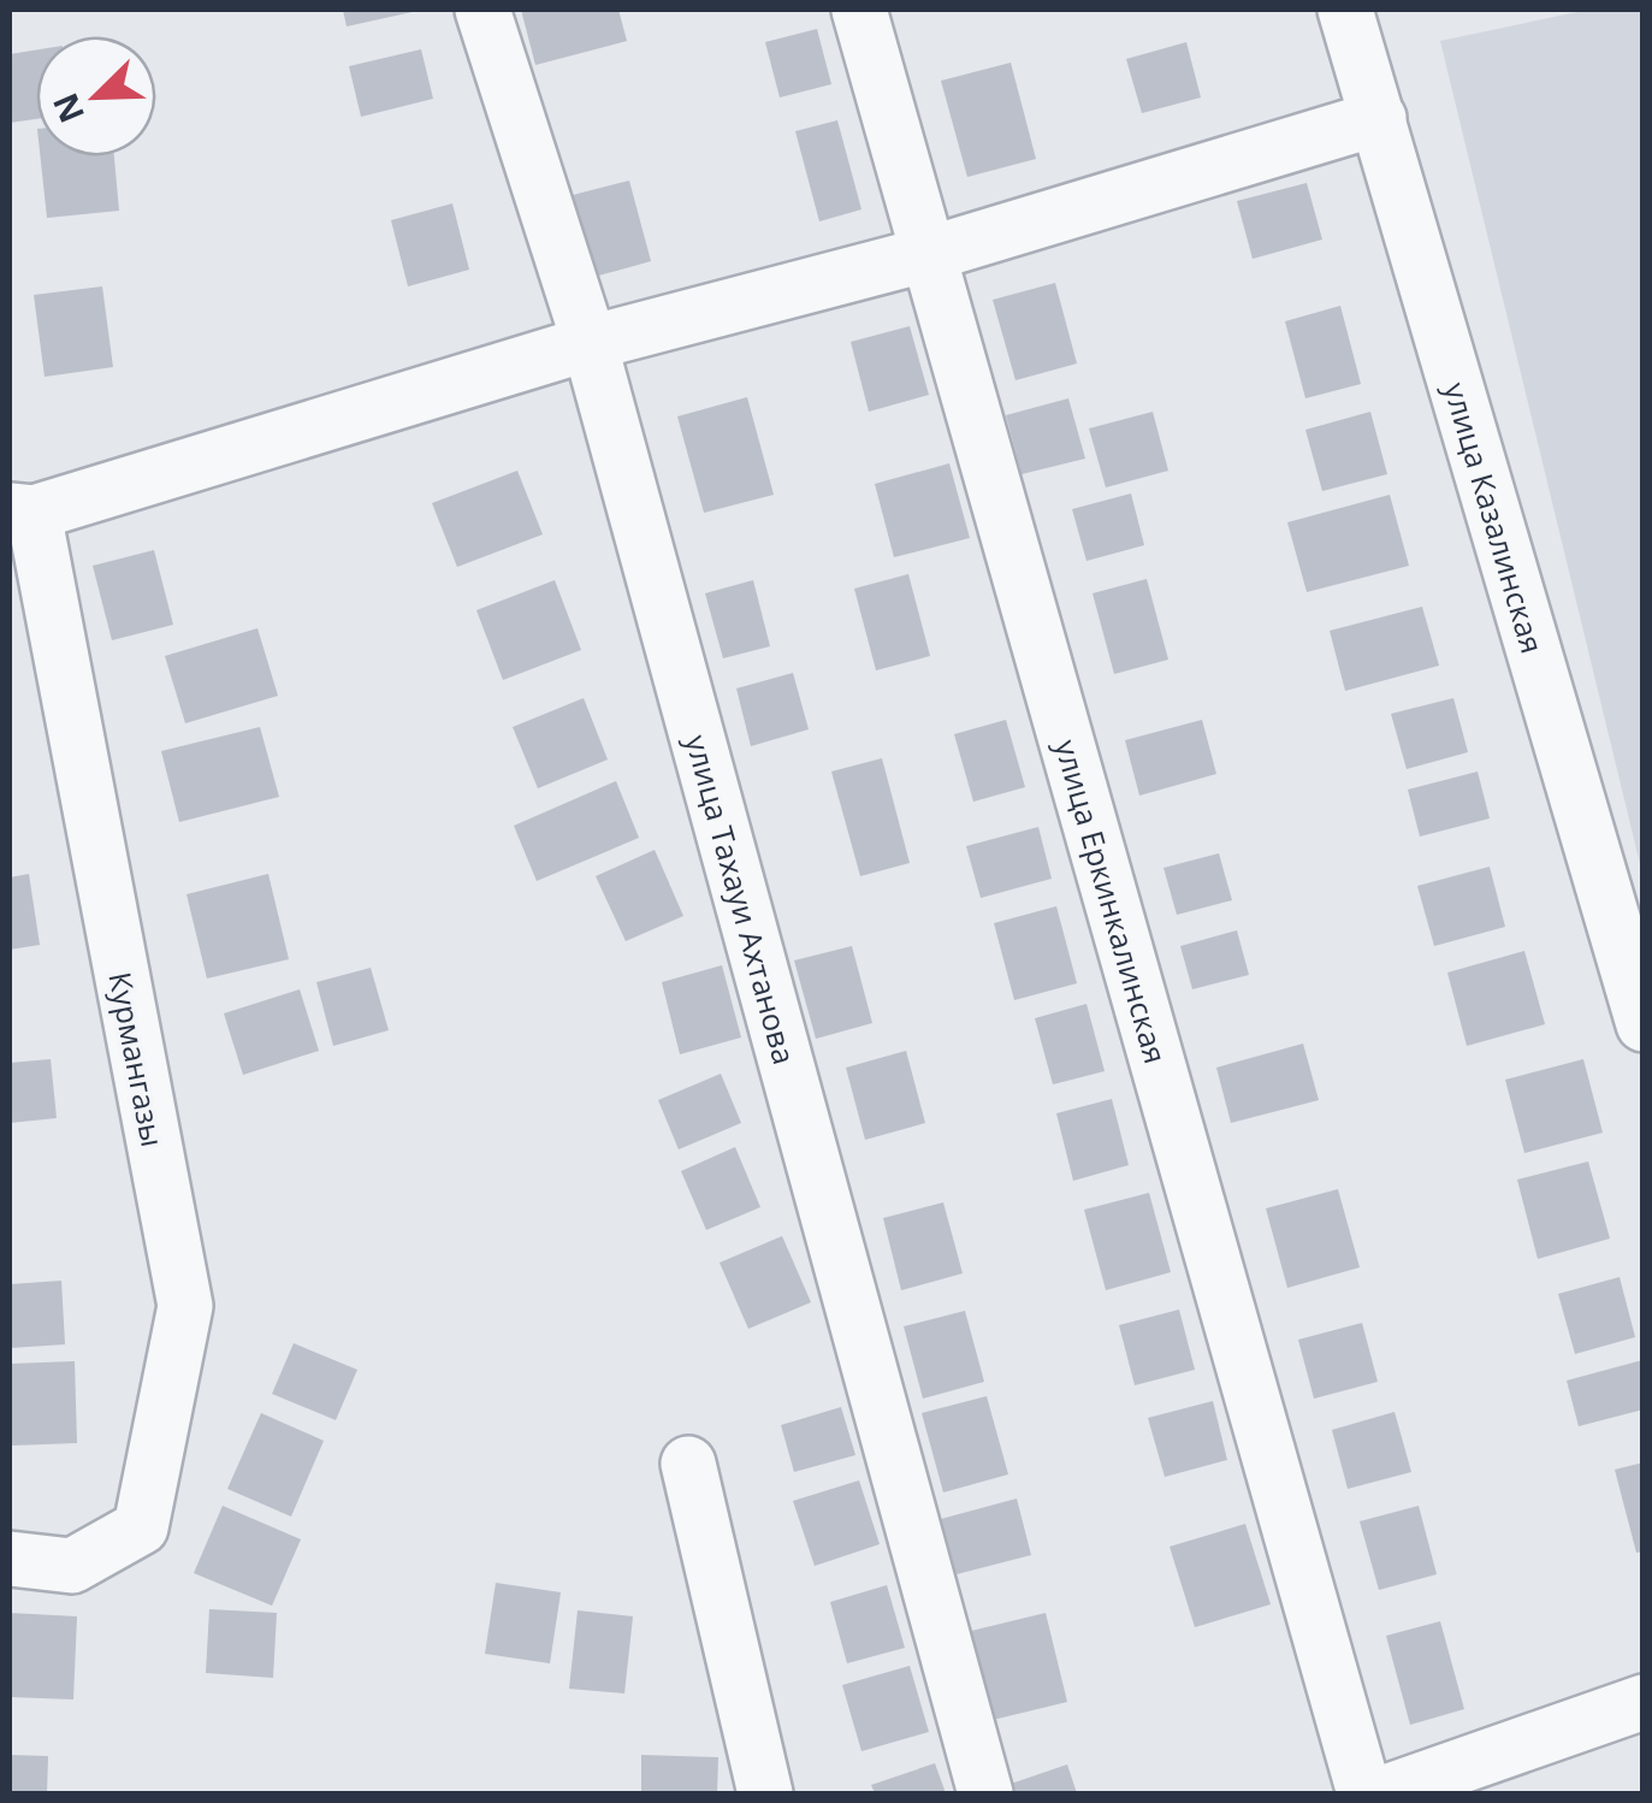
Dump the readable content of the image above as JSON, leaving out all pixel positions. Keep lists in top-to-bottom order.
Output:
{
  "streets": {
    "street": [
      "улица Казалинская",
      "улица Тахауи Ахтанова",
      "улица Еркинкалинская",
      "Курмангазы"
    ]
  },
  "north": "bottom left"
}
